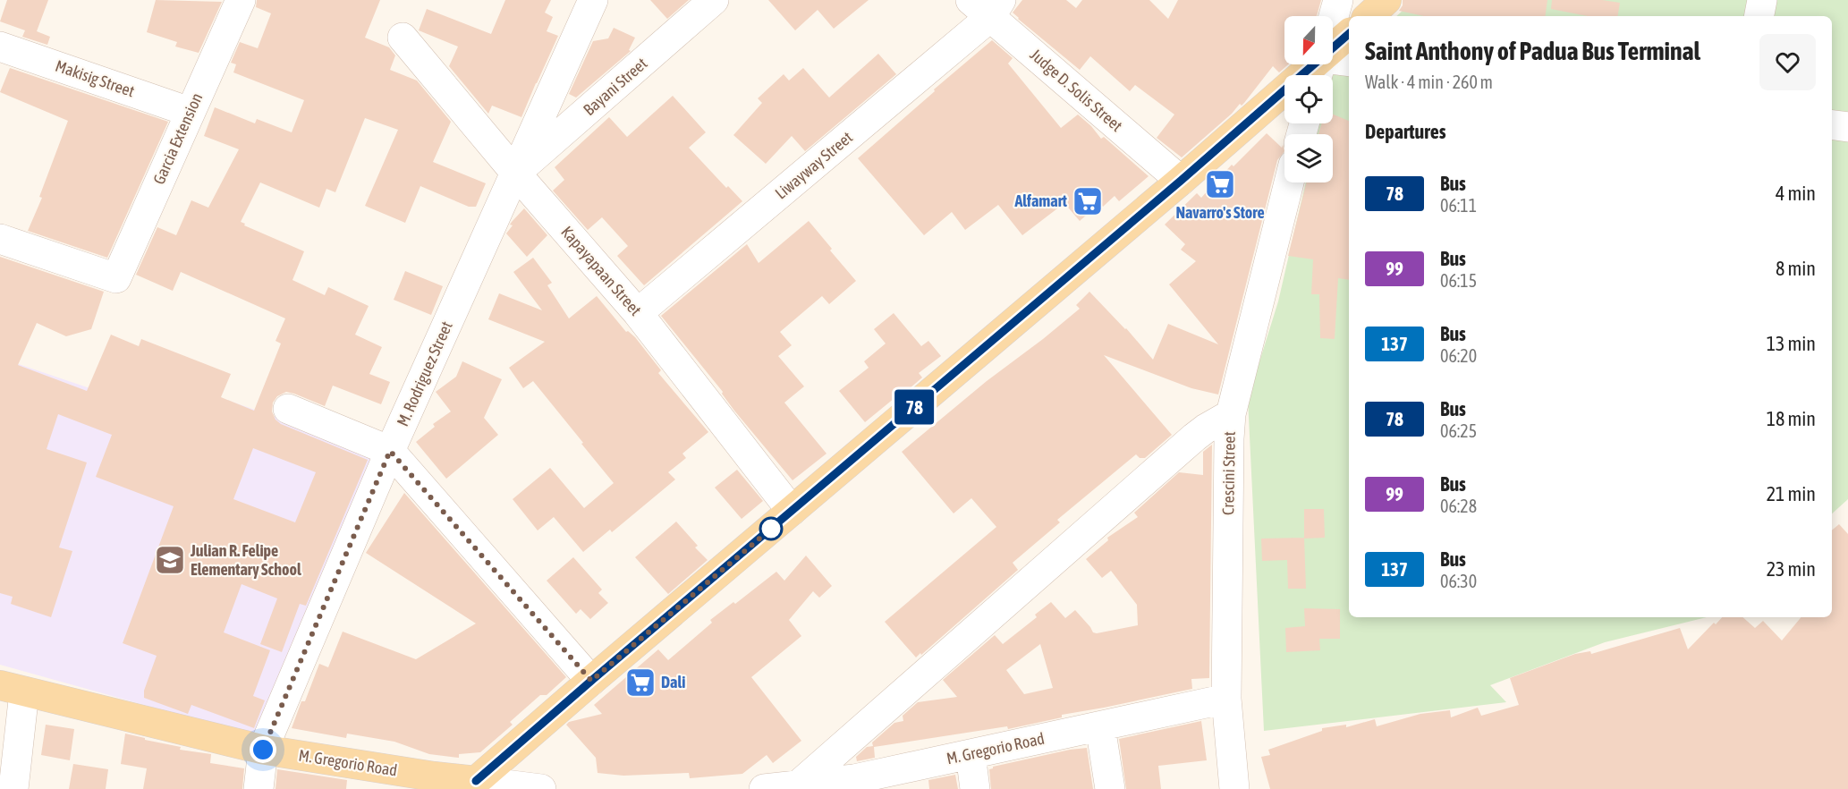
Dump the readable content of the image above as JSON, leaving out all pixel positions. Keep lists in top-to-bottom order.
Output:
{
  "streets": {
    "main road": ["M. Gregorio Road"],
    "street": [
      "Makisig Street",
      "Bayani Street",
      "Judge D. Solis Street",
      "Garcia Extension",
      "Liwayway Street",
      "Kapayapaan Street",
      "M. Rodriguez Street",
      "Crescini Street"
    ]
  },
  "crossings": [
    ["Makisig Street", "Garcia Extension"],
    ["Bayani Street", "Kapayapaan Street"],
    ["Bayani Street", "M. Rodriguez Street"],
    ["Judge D. Solis Street", "Liwayway Street"],
    ["Liwayway Street", "Kapayapaan Street"],
    ["Kapayapaan Street", "M. Rodriguez Street"],
    ["M. Rodriguez Street", "M. Gregorio Road"],
    ["Crescini Street", "M. Gregorio Road"]
  ],
  "places": {
    "supermarket": ["Navarro's Store", "Alfamart", "Dali"],
    "school or university": ["Julian R. Felipe Elementary School"]
  },
  "lines": ["bus line 78"],
  "north": "bottom",
  "page": {
    "on_map": "78",
    "heading": [
      ["Saint Anthony of Padua Bus Terminal", "Walk · 4 min · 260 m"],
      "Departures"
    ],
    "list": [
      {
        "mark": "78",
        "name": "Bus",
        "note": "06:11",
        "value": "4 min"
      },
      {
        "mark": "99",
        "name": "Bus",
        "note": "06:15",
        "value": "8 min"
      },
      {
        "mark": "137",
        "name": "Bus",
        "note": "06:20",
        "value": "13 min"
      },
      {
        "mark": "78",
        "name": "Bus",
        "note": "06:25",
        "value": "18 min"
      },
      {
        "mark": "99",
        "name": "Bus",
        "note": "06:28",
        "value": "21 min"
      },
      {
        "mark": "137",
        "name": "Bus",
        "note": "06:30",
        "value": "23 min"
      }
    ]
  }
}
